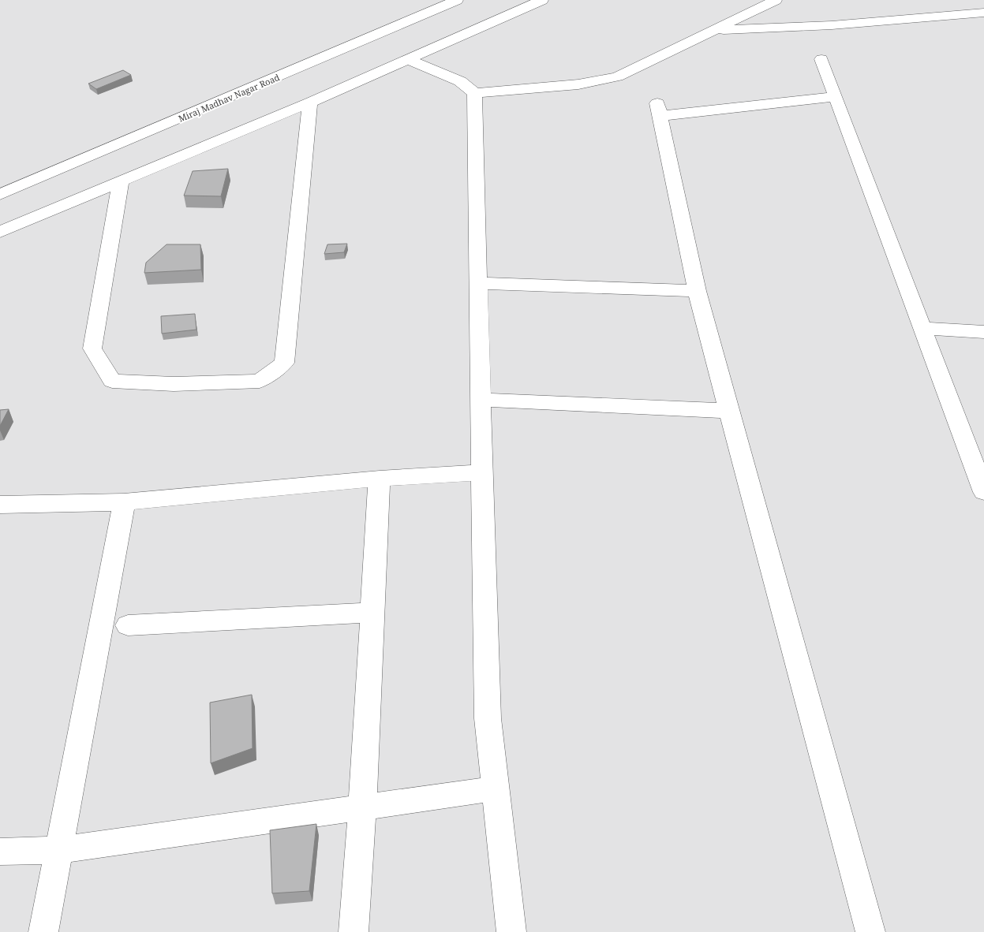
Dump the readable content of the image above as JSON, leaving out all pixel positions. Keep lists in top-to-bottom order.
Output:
{
  "streets": {
    "street": ["Miraj Madhav Nagar Road"]
  }
}
